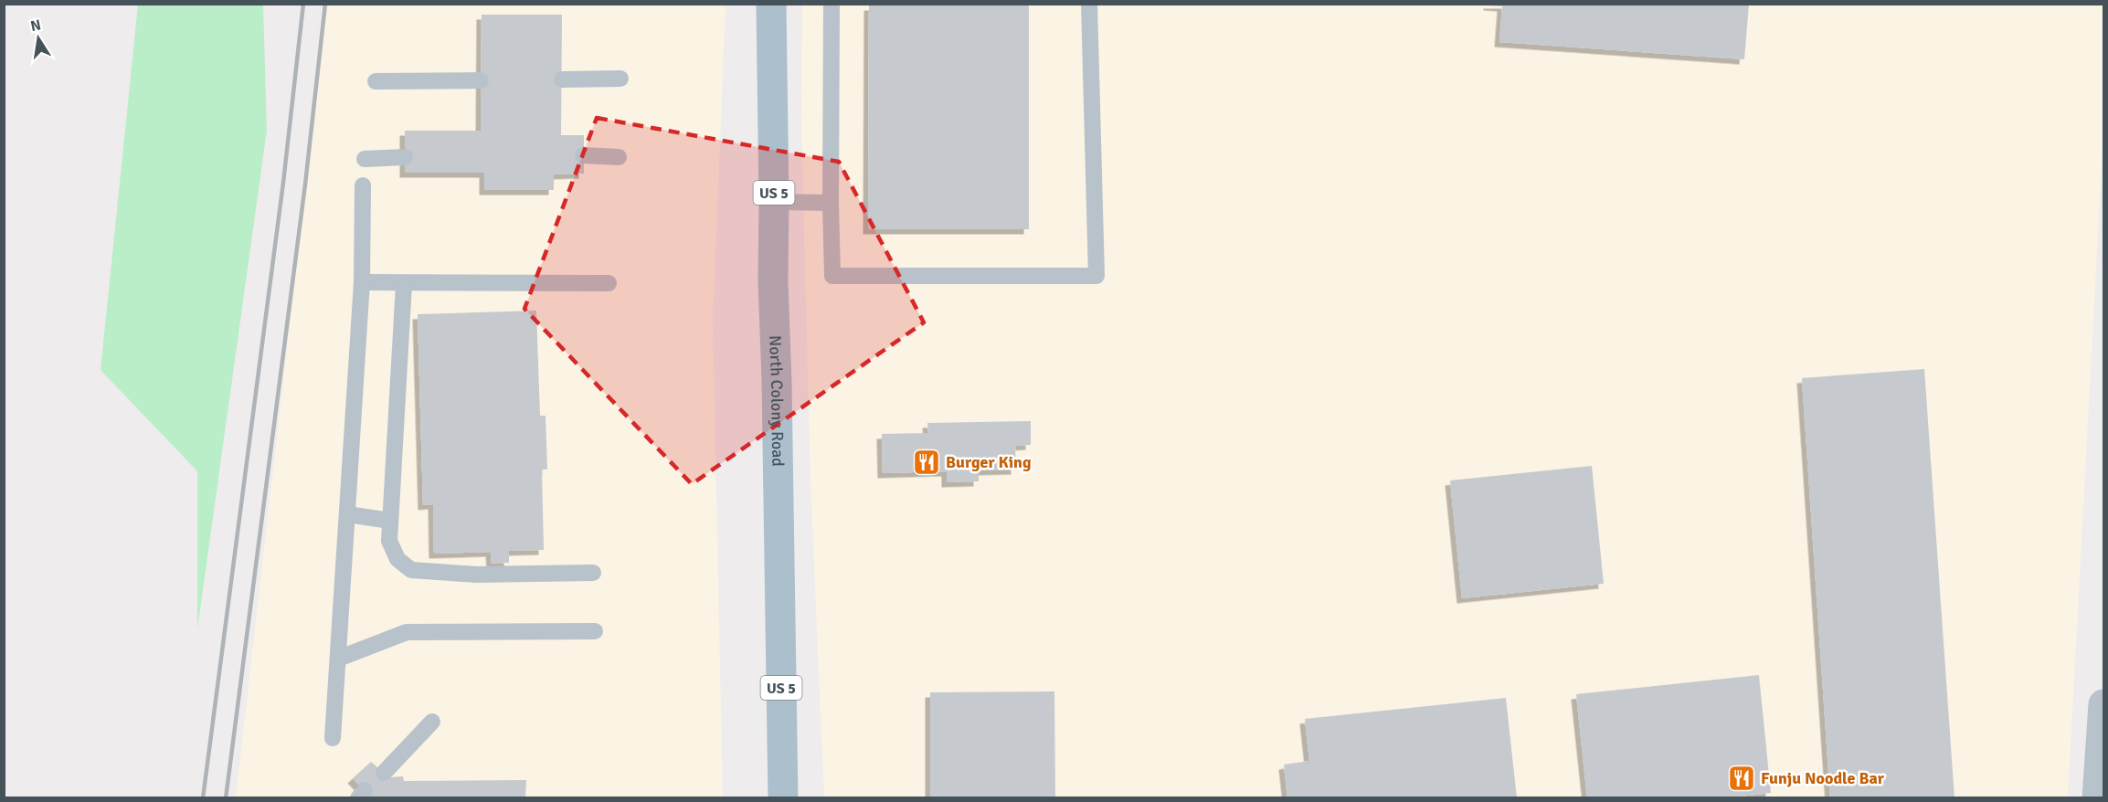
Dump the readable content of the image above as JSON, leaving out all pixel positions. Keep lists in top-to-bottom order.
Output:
{
  "streets": {
    "main road": ["US 5", "North Colony Road"]
  },
  "places": {
    "restaurant": ["Burger King", "Funju Noodle Bar"]
  },
  "north": "top"
}
